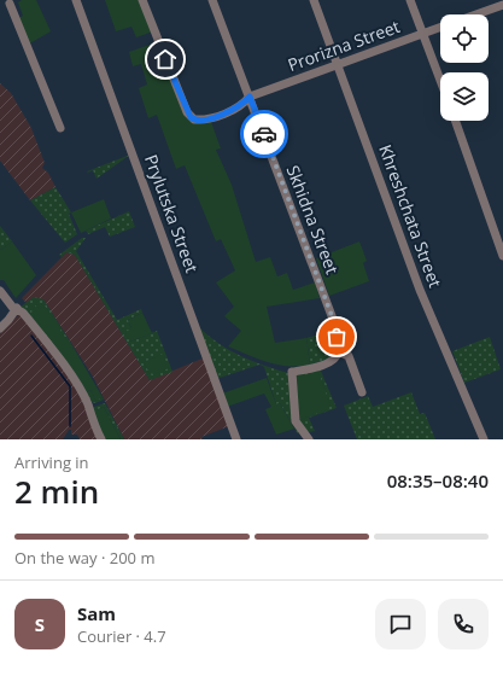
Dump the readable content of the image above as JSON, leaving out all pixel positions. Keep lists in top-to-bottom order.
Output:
{
  "streets": {
    "street": [
      "Prorizna Street",
      "Prylutska Street",
      "Khreshchata Street",
      "Skhidna Street"
    ]
  },
  "crossings": [
    ["Prorizna Street", "Khreshchata Street"],
    ["Prorizna Street", "Skhidna Street"]
  ],
  "page": {
    "heading": ["2 min", "Arriving in", "08:35–08:40"],
    "panel": ["Sam", "Courier · 4.7"],
    "bar": "On the way · 200 m",
    "round": "S"
  }
}
